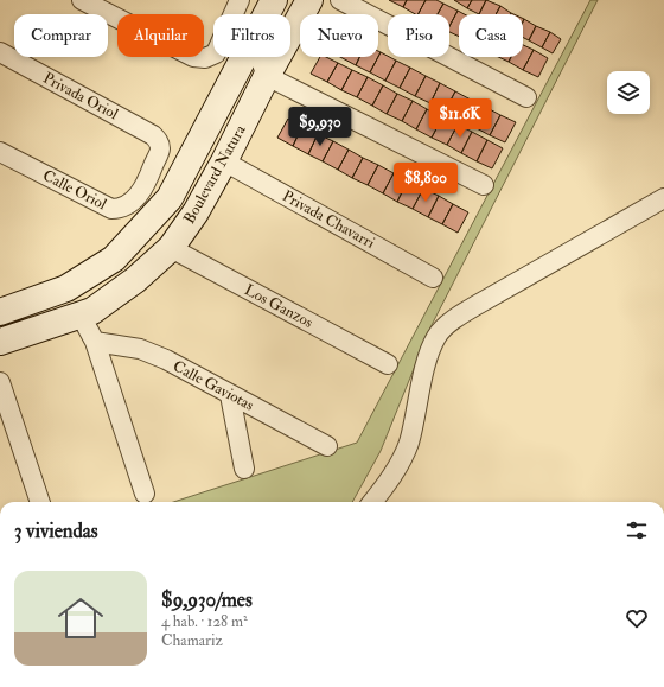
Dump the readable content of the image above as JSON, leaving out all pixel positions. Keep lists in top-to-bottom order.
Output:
{
  "streets": {
    "street": [
      "Privada Oriol",
      "Boulevard Natura",
      "Calle Oriol",
      "Privada Chavarri",
      "Los Ganzos",
      "Calle Gaviotas"
    ]
  },
  "crossings": [
    ["Privada Oriol", "Calle Oriol"],
    ["Boulevard Natura", "Privada Chavarri"],
    ["Boulevard Natura", "Los Ganzos"]
  ],
  "page": {
    "chip": [
      "Comprar",
      "Alquilar",
      "Filtros",
      "Nuevo",
      "Piso",
      "Casa"
    ],
    "price": ["$11.6K", "$9,930", "$8,800"],
    "heading": "3 viviendas",
    "list": [
      {
        "name": "$9,930/mes",
        "note": "4 hab. · 128 m² · Chamariz"
      }
    ]
  }
}
